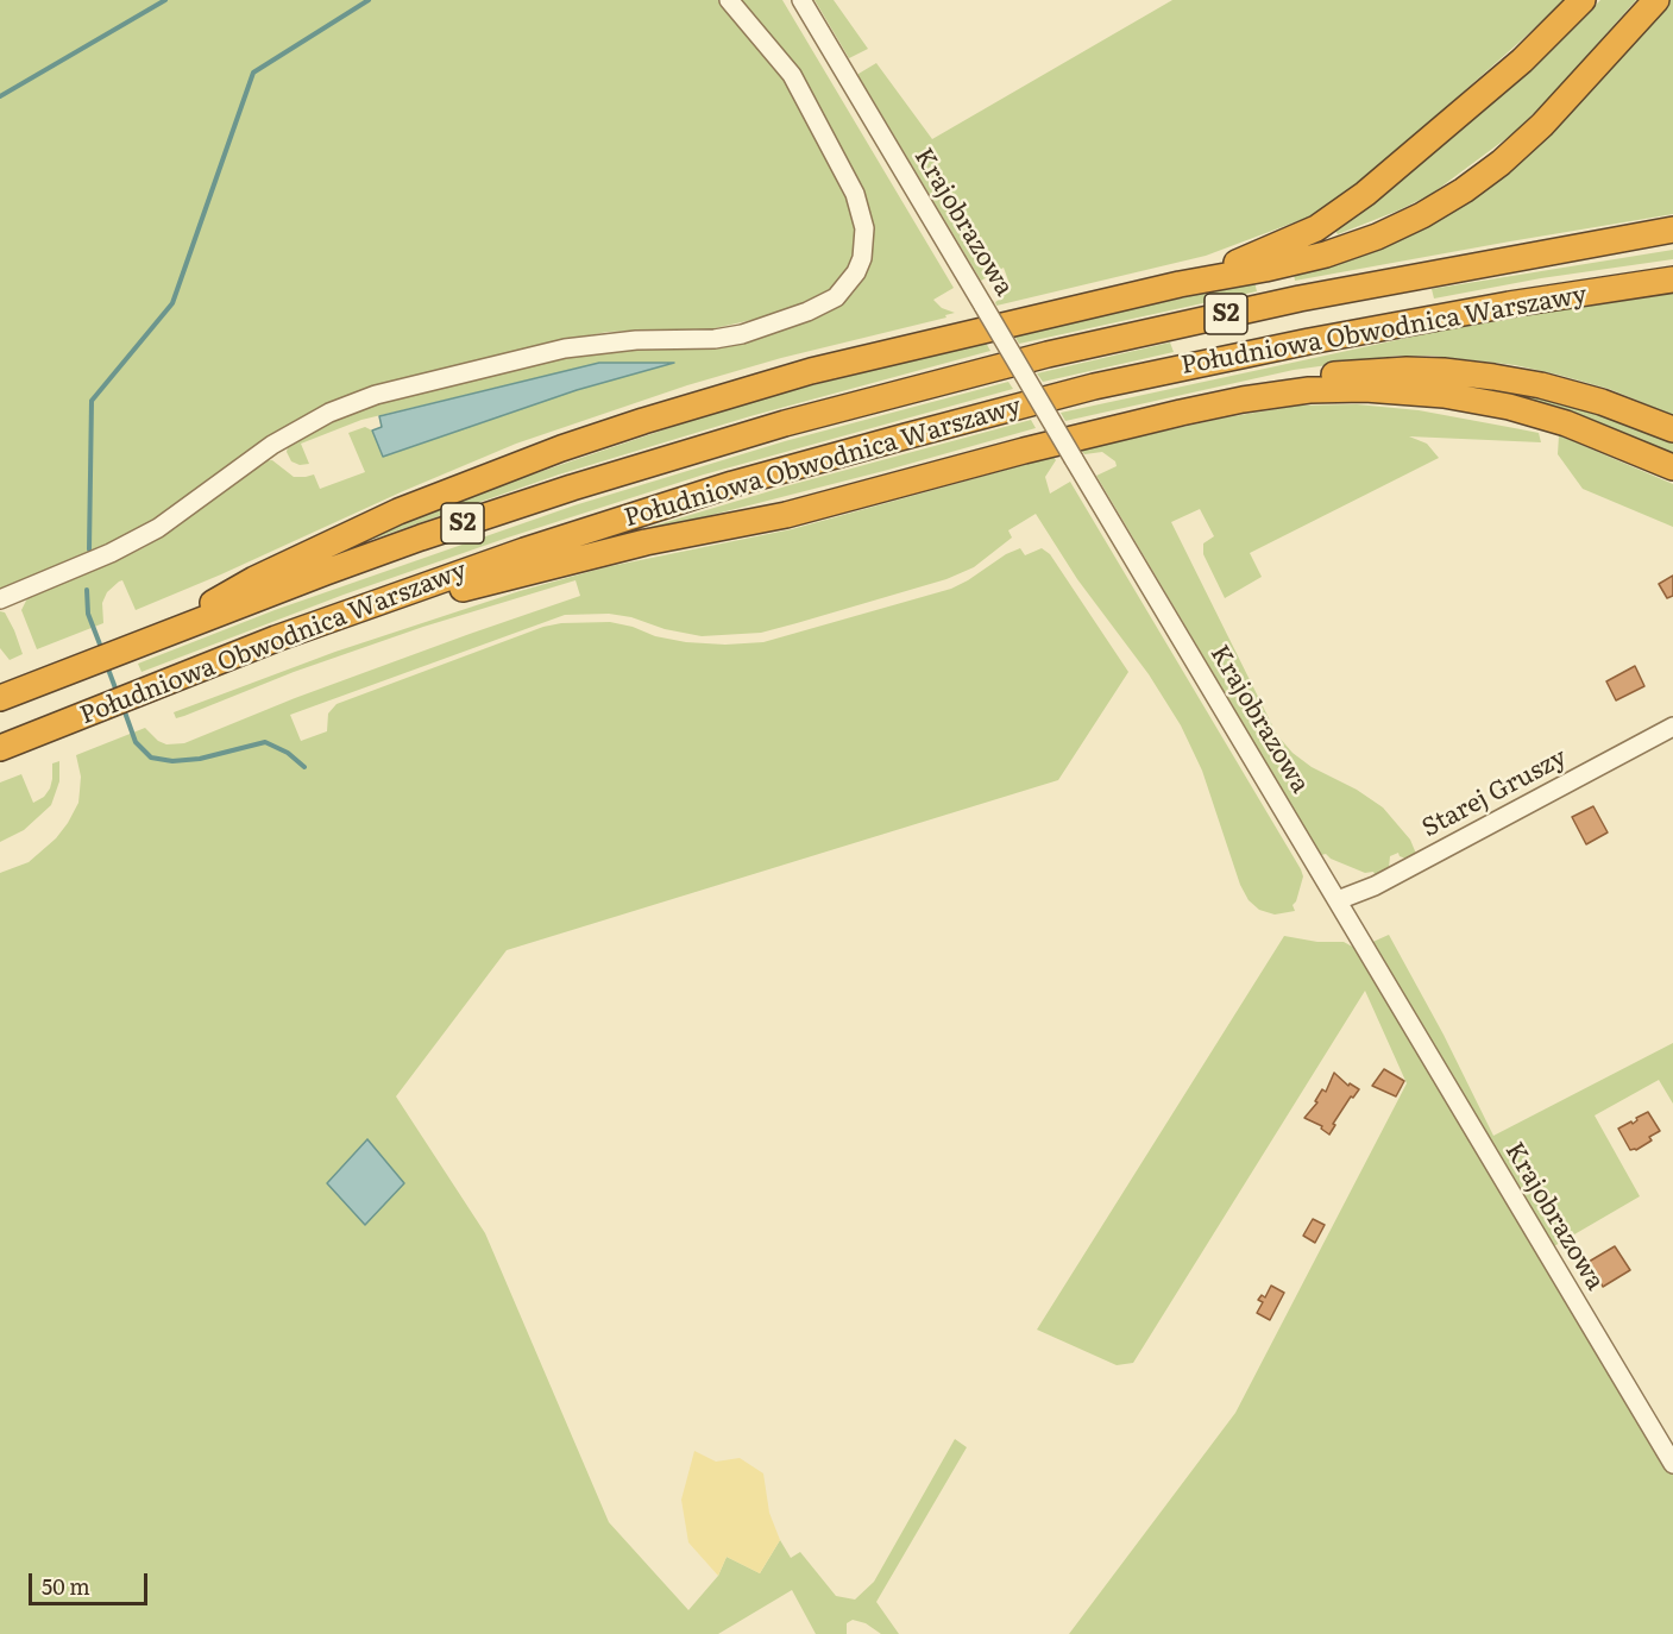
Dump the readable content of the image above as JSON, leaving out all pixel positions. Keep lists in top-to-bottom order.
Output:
{
  "streets": {
    "highway": ["S2", "Południowa Obwodnica Warszawy"],
    "street": ["Krajobrazowa", "Starej Gruszy"]
  },
  "crossings": [
    ["Krajobrazowa", "Starej Gruszy"]
  ],
  "scale_bar": "50 m"
}
